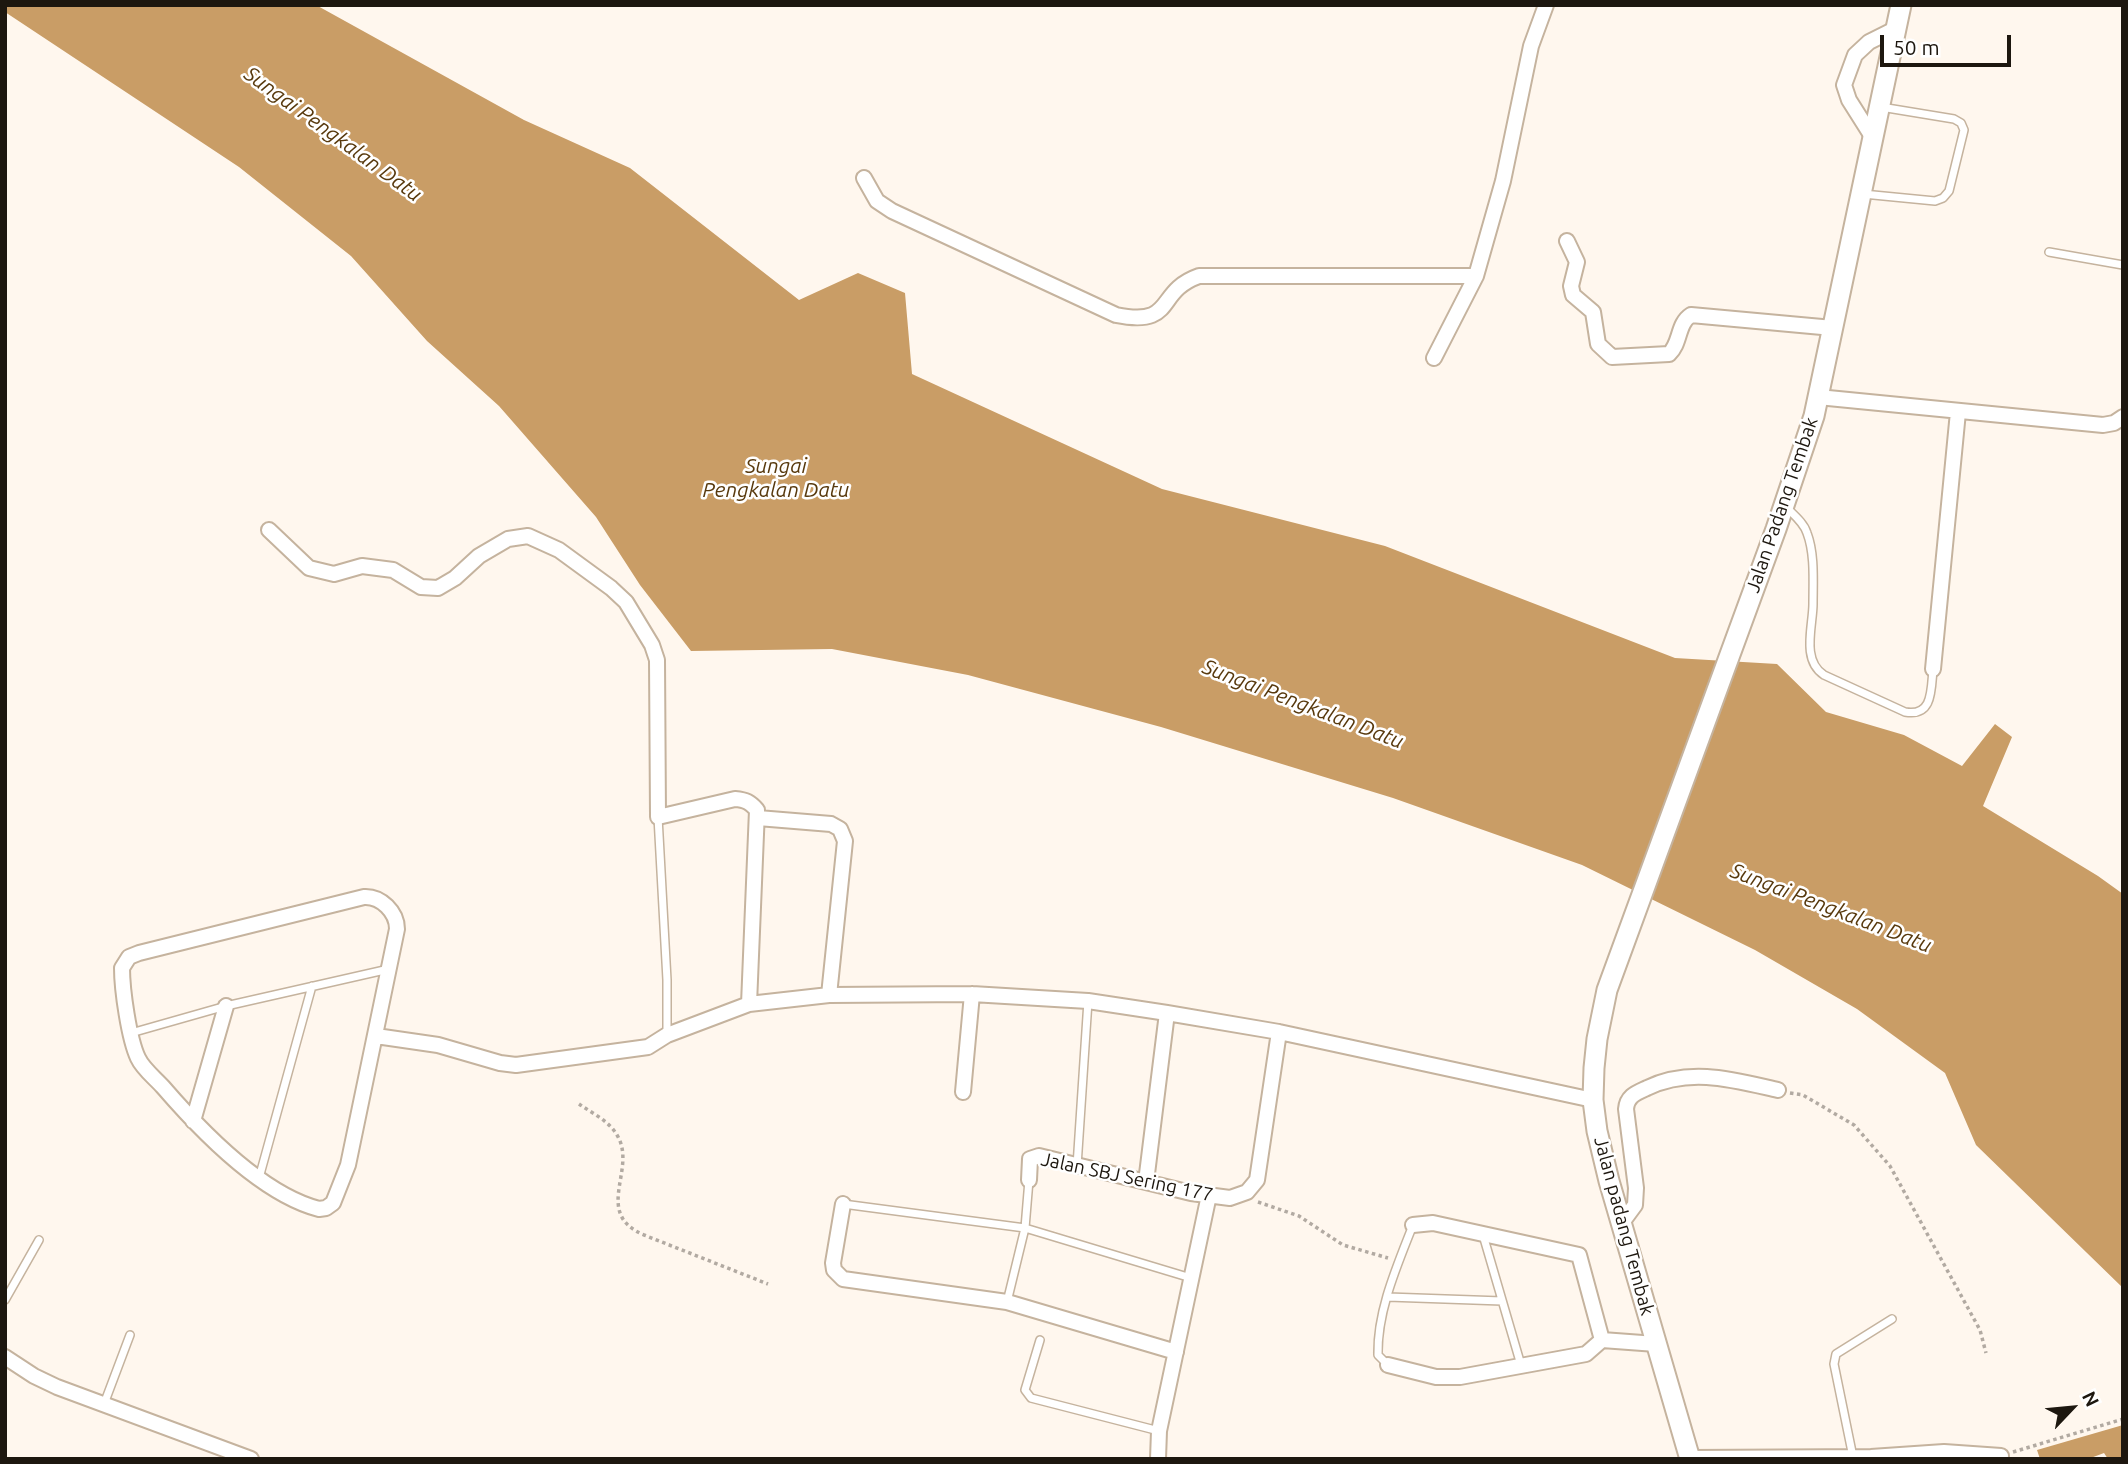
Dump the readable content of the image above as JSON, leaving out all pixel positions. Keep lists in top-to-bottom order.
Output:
{
  "streets": {
    "main road": ["Jalan Padang Tembak", "Jalan padang Tembak"],
    "street": ["Jalan SBJ Sering 177"]
  },
  "crossings": [
    ["Jalan Padang Tembak", "Jalan padang Tembak"]
  ],
  "water": ["Sungai Pengkalan Datu"],
  "scale_bar": "50 m",
  "north": "top right"
}
